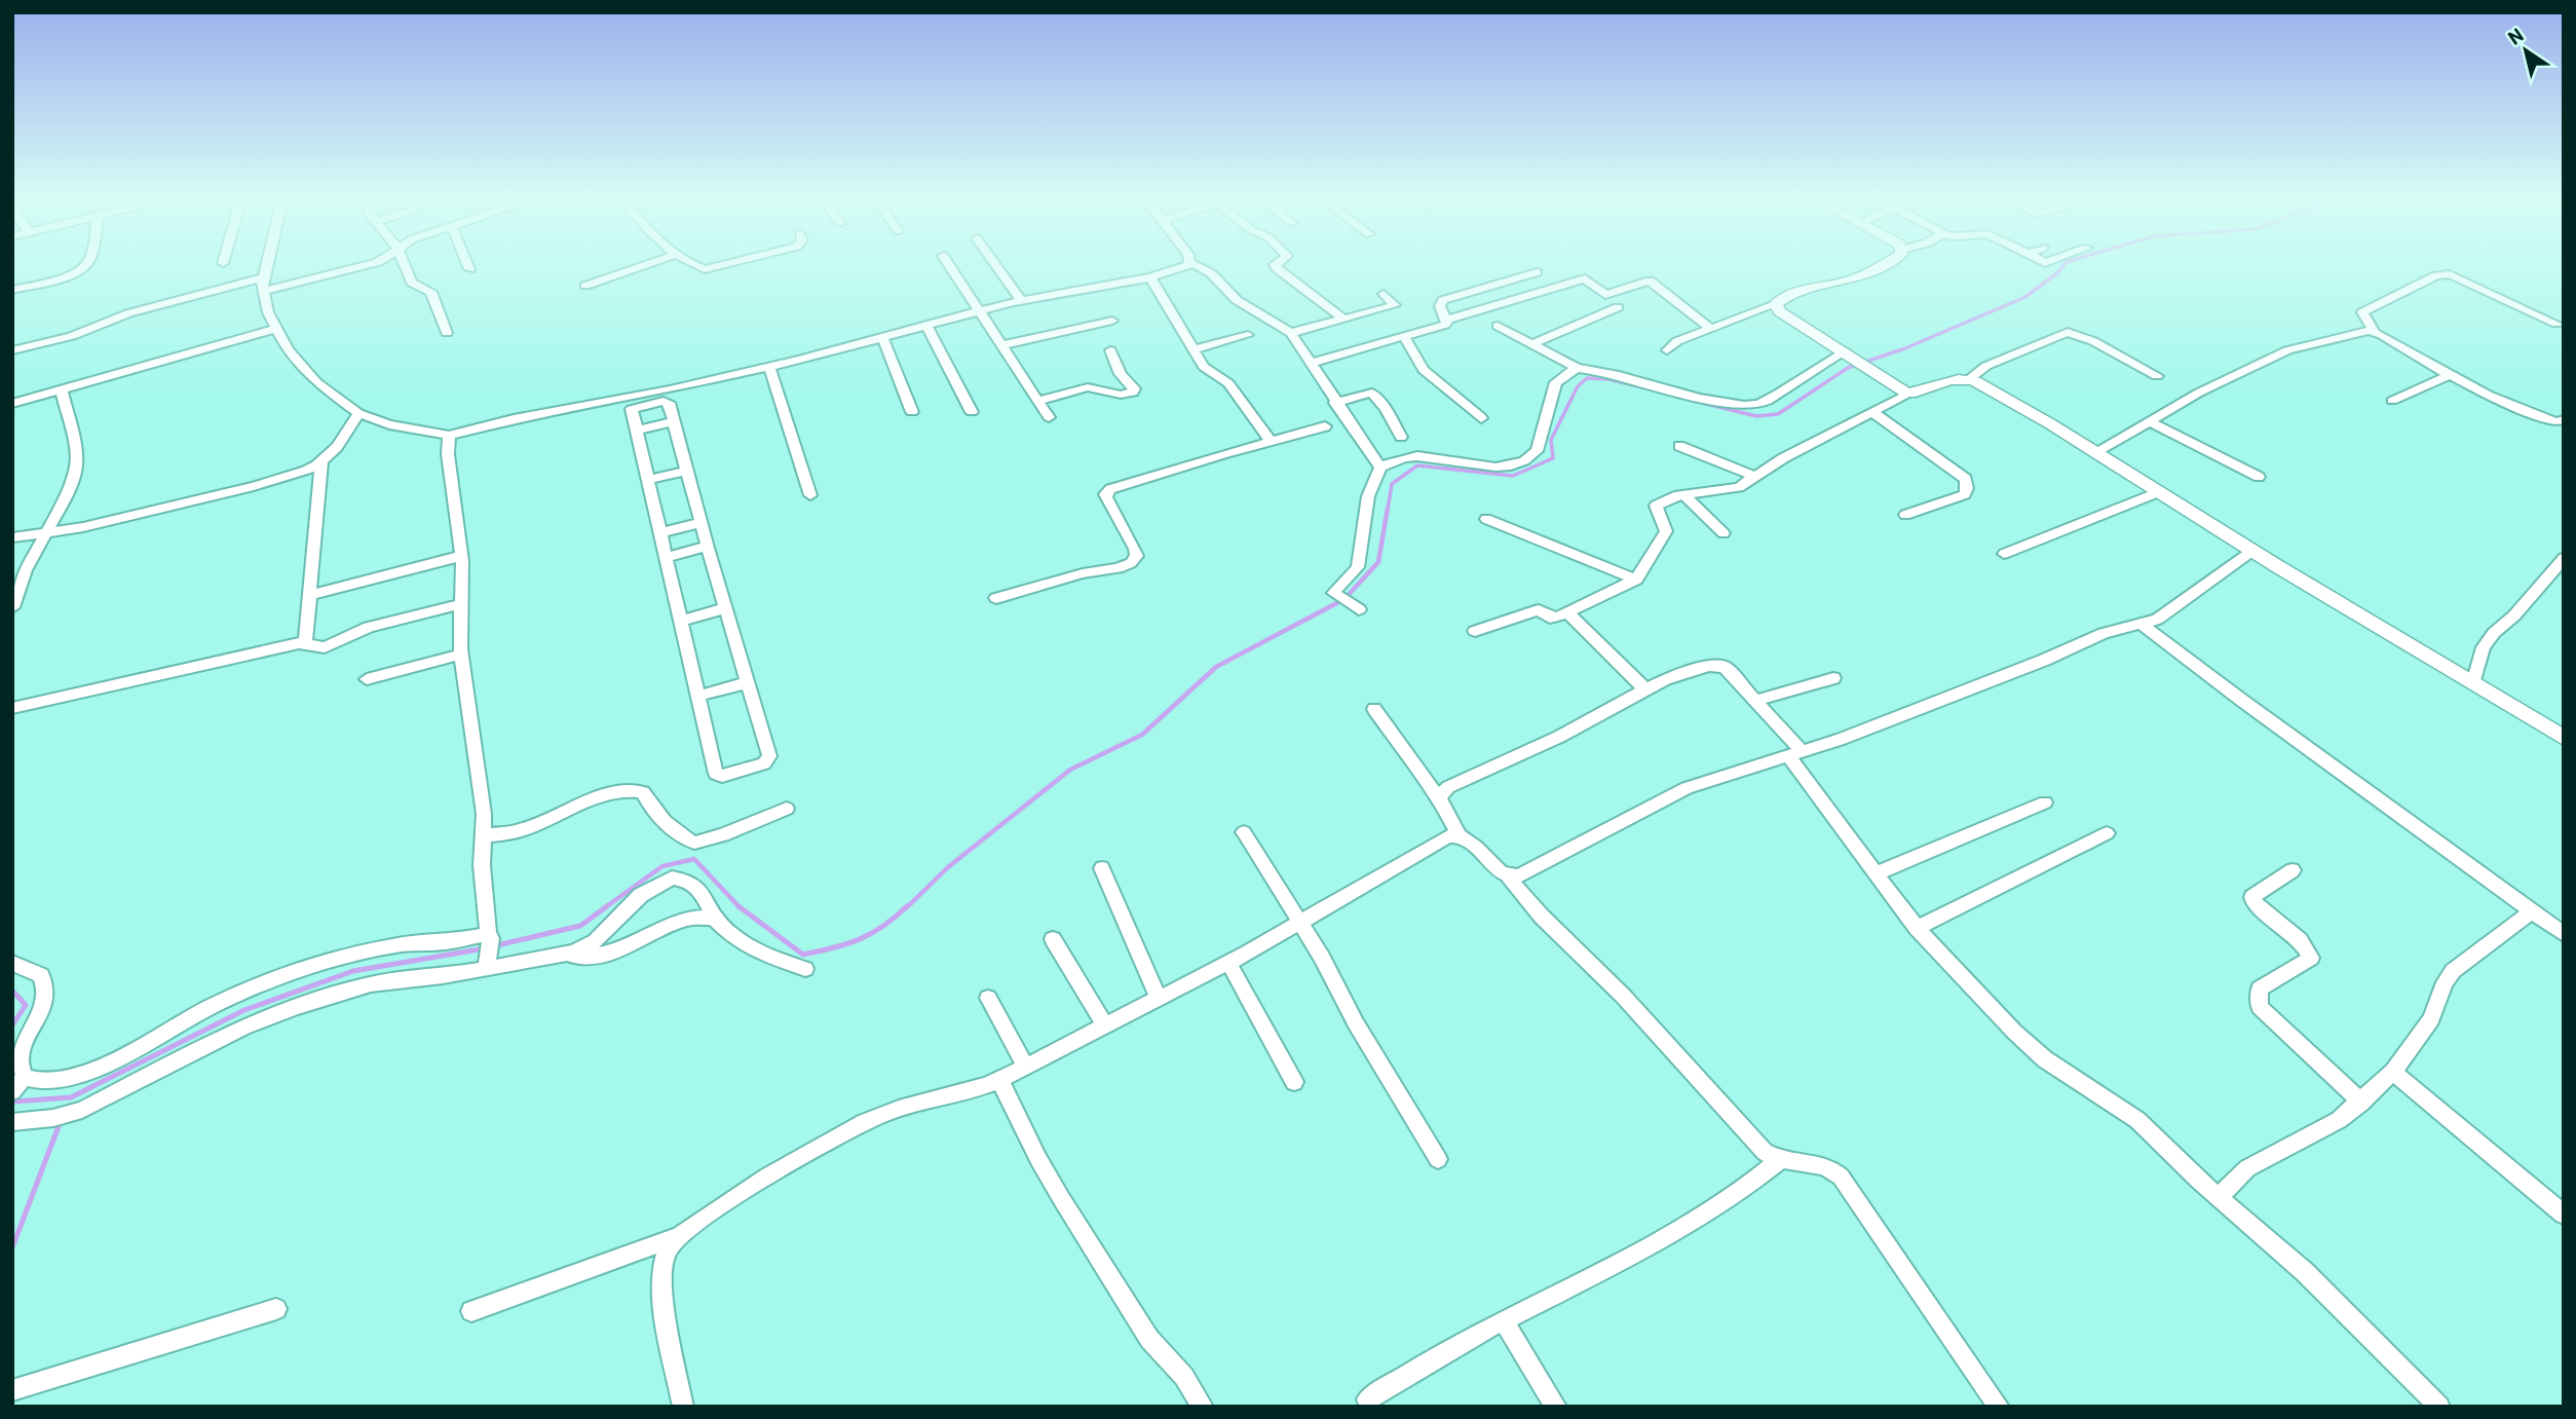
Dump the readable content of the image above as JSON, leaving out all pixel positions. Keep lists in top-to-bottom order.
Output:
{
  "north": "top left"
}
